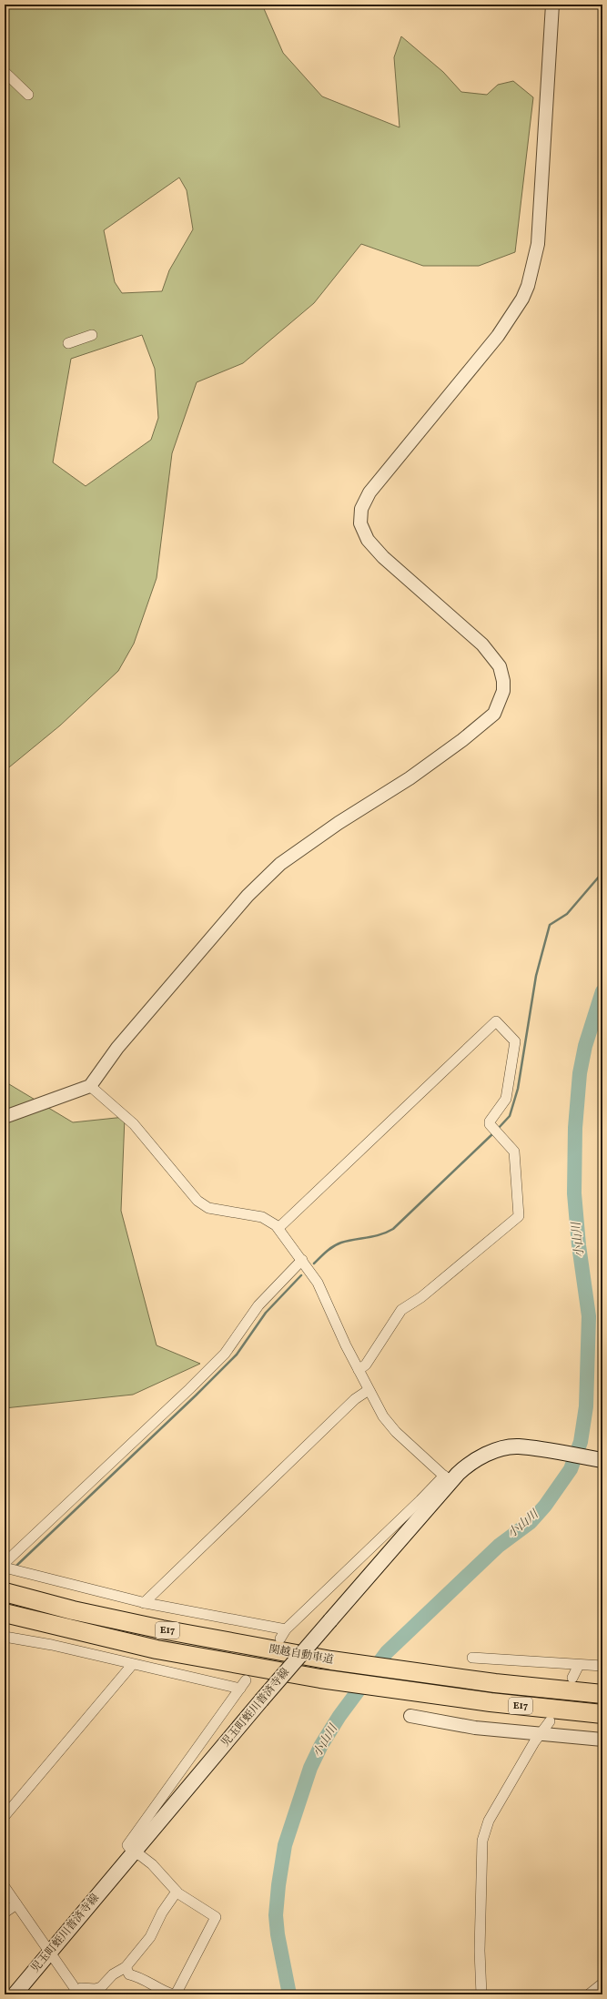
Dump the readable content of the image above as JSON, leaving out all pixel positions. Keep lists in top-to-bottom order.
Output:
{
  "streets": {
    "highway": ["E17", "関越自動車道"],
    "main road": ["児玉町蛭川普済寺線"]
  },
  "water": ["小山川"]
}
